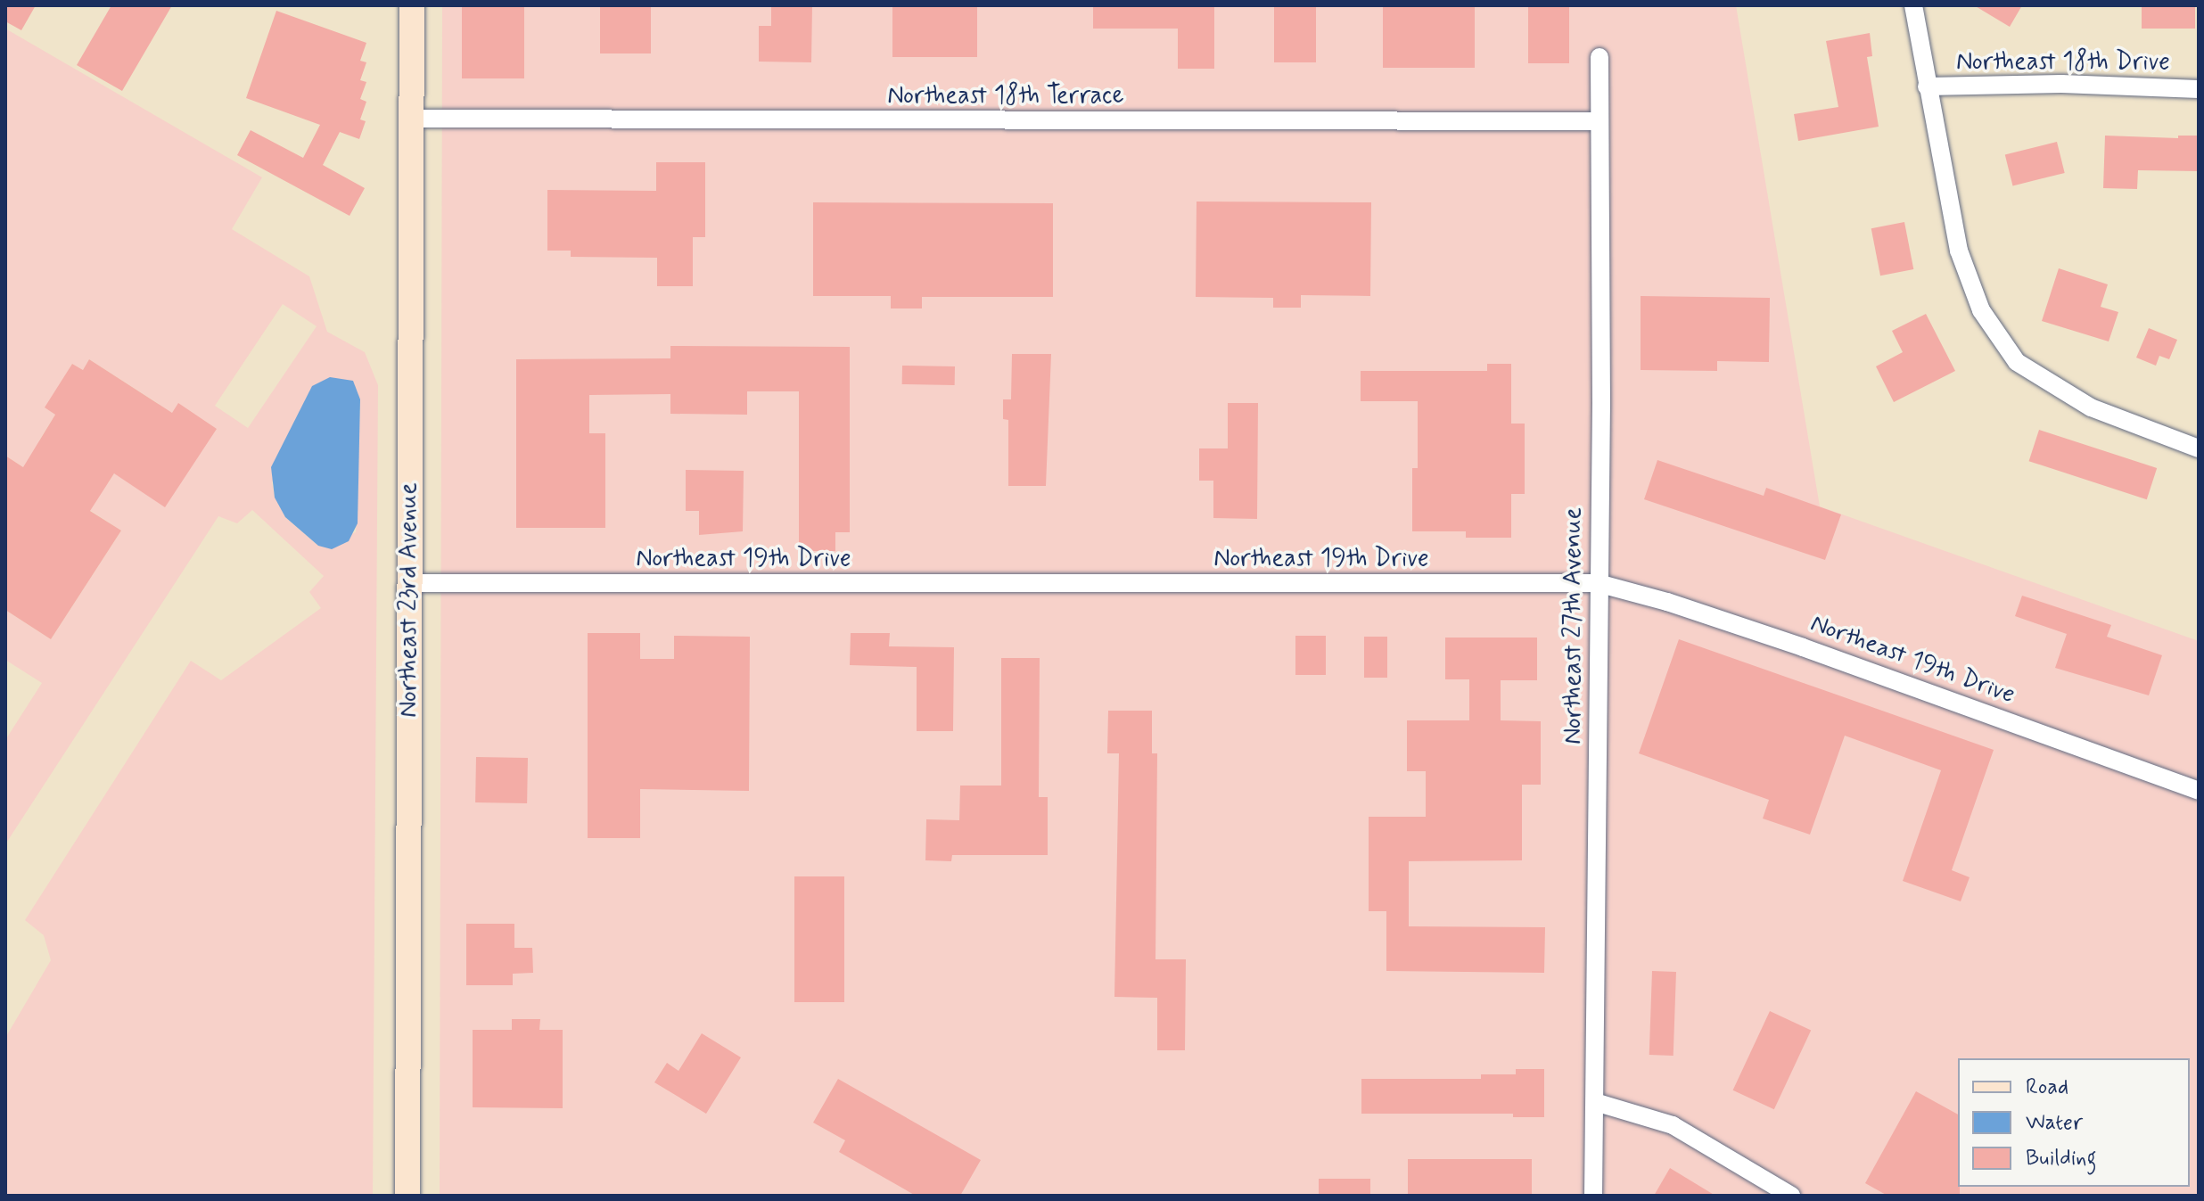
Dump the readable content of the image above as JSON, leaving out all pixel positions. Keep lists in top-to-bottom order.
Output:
{
  "streets": {
    "main road": ["Northeast 23rd Avenue"],
    "street": [
      "Northeast 18th Drive",
      "Northeast 18th Terrace",
      "Northeast 19th Drive",
      "Northeast 27th Avenue"
    ]
  },
  "crossings": [
    ["Northeast 18th Terrace", "Northeast 23rd Avenue"],
    ["Northeast 18th Terrace", "Northeast 27th Avenue"],
    ["Northeast 19th Drive", "Northeast 23rd Avenue"],
    ["Northeast 19th Drive", "Northeast 27th Avenue"]
  ],
  "legend": ["Road", "Water", "Building"]
}
